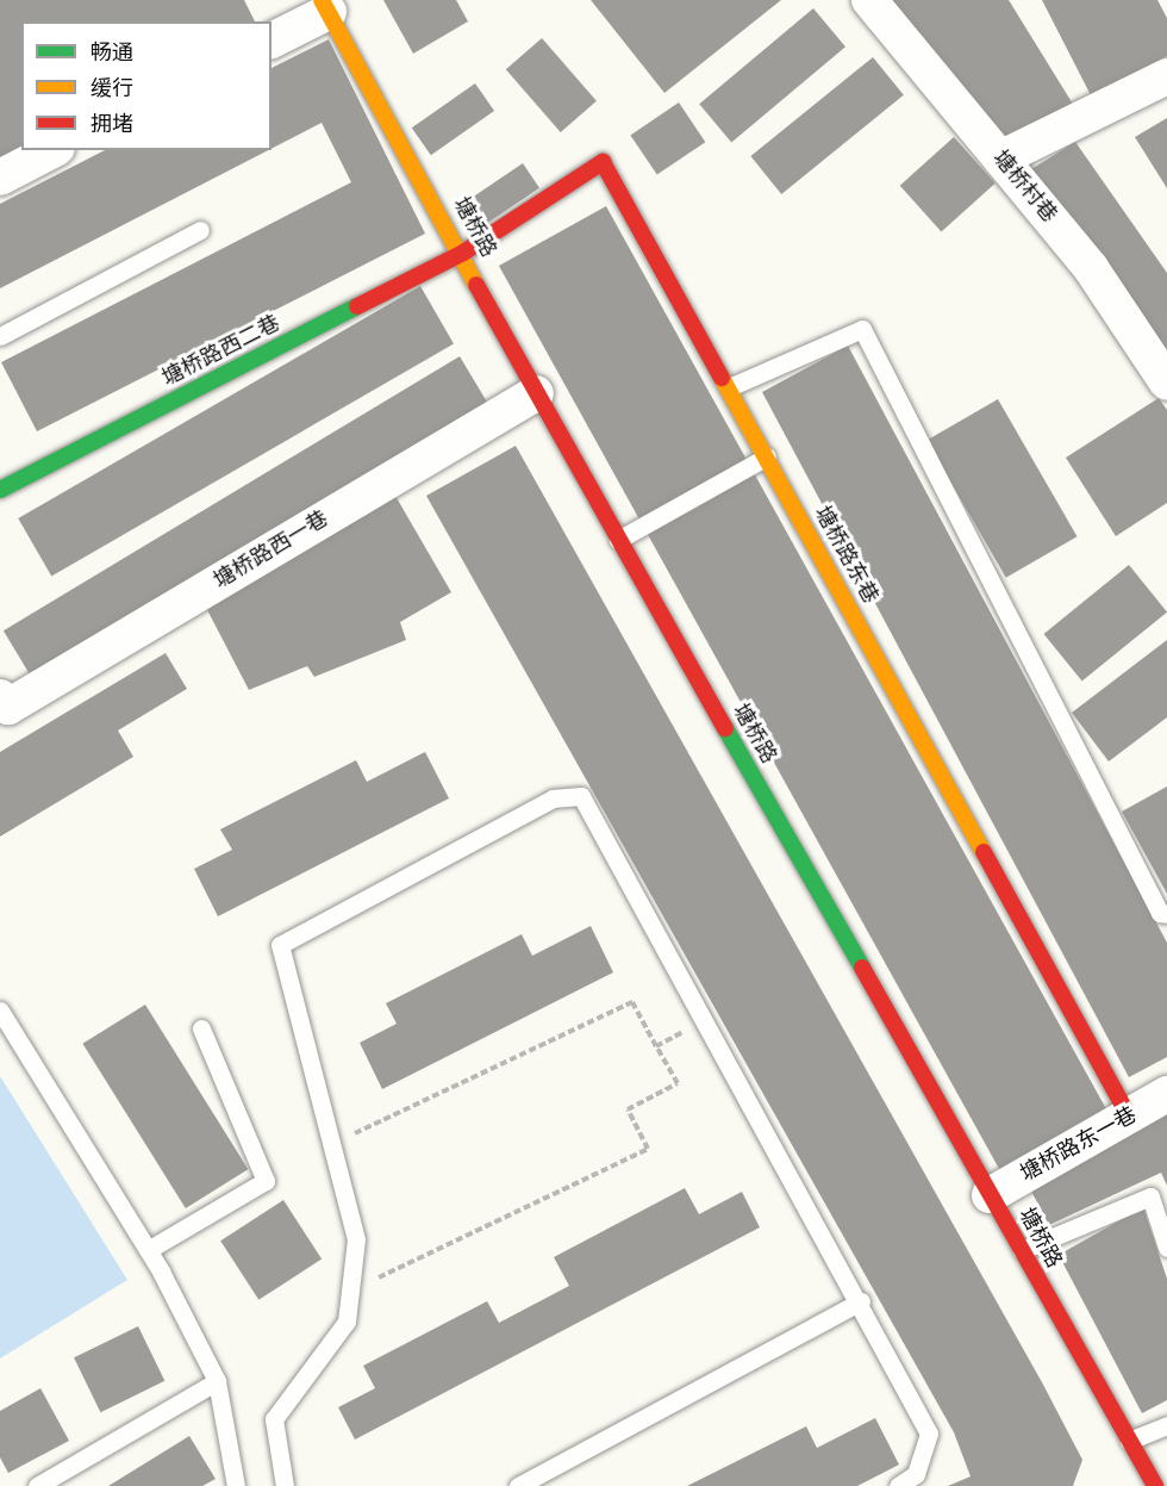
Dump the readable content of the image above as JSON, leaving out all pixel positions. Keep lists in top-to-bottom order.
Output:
{
  "streets": {
    "street": [
      "塘桥村巷",
      "塘桥路",
      "塘桥路西二巷",
      "塘桥路西一巷",
      "塘桥路东巷",
      "塘桥路东一巷"
    ]
  },
  "crossings": [
    ["塘桥路", "塘桥路西二巷"],
    ["塘桥路", "塘桥路西一巷"],
    ["塘桥路", "塘桥路东巷"],
    ["塘桥路", "塘桥路东一巷"],
    ["塘桥路西二巷", "塘桥路东巷"],
    ["塘桥路东巷", "塘桥路东一巷"]
  ],
  "legend": ["畅通", "缓行", "拥堵"]
}
